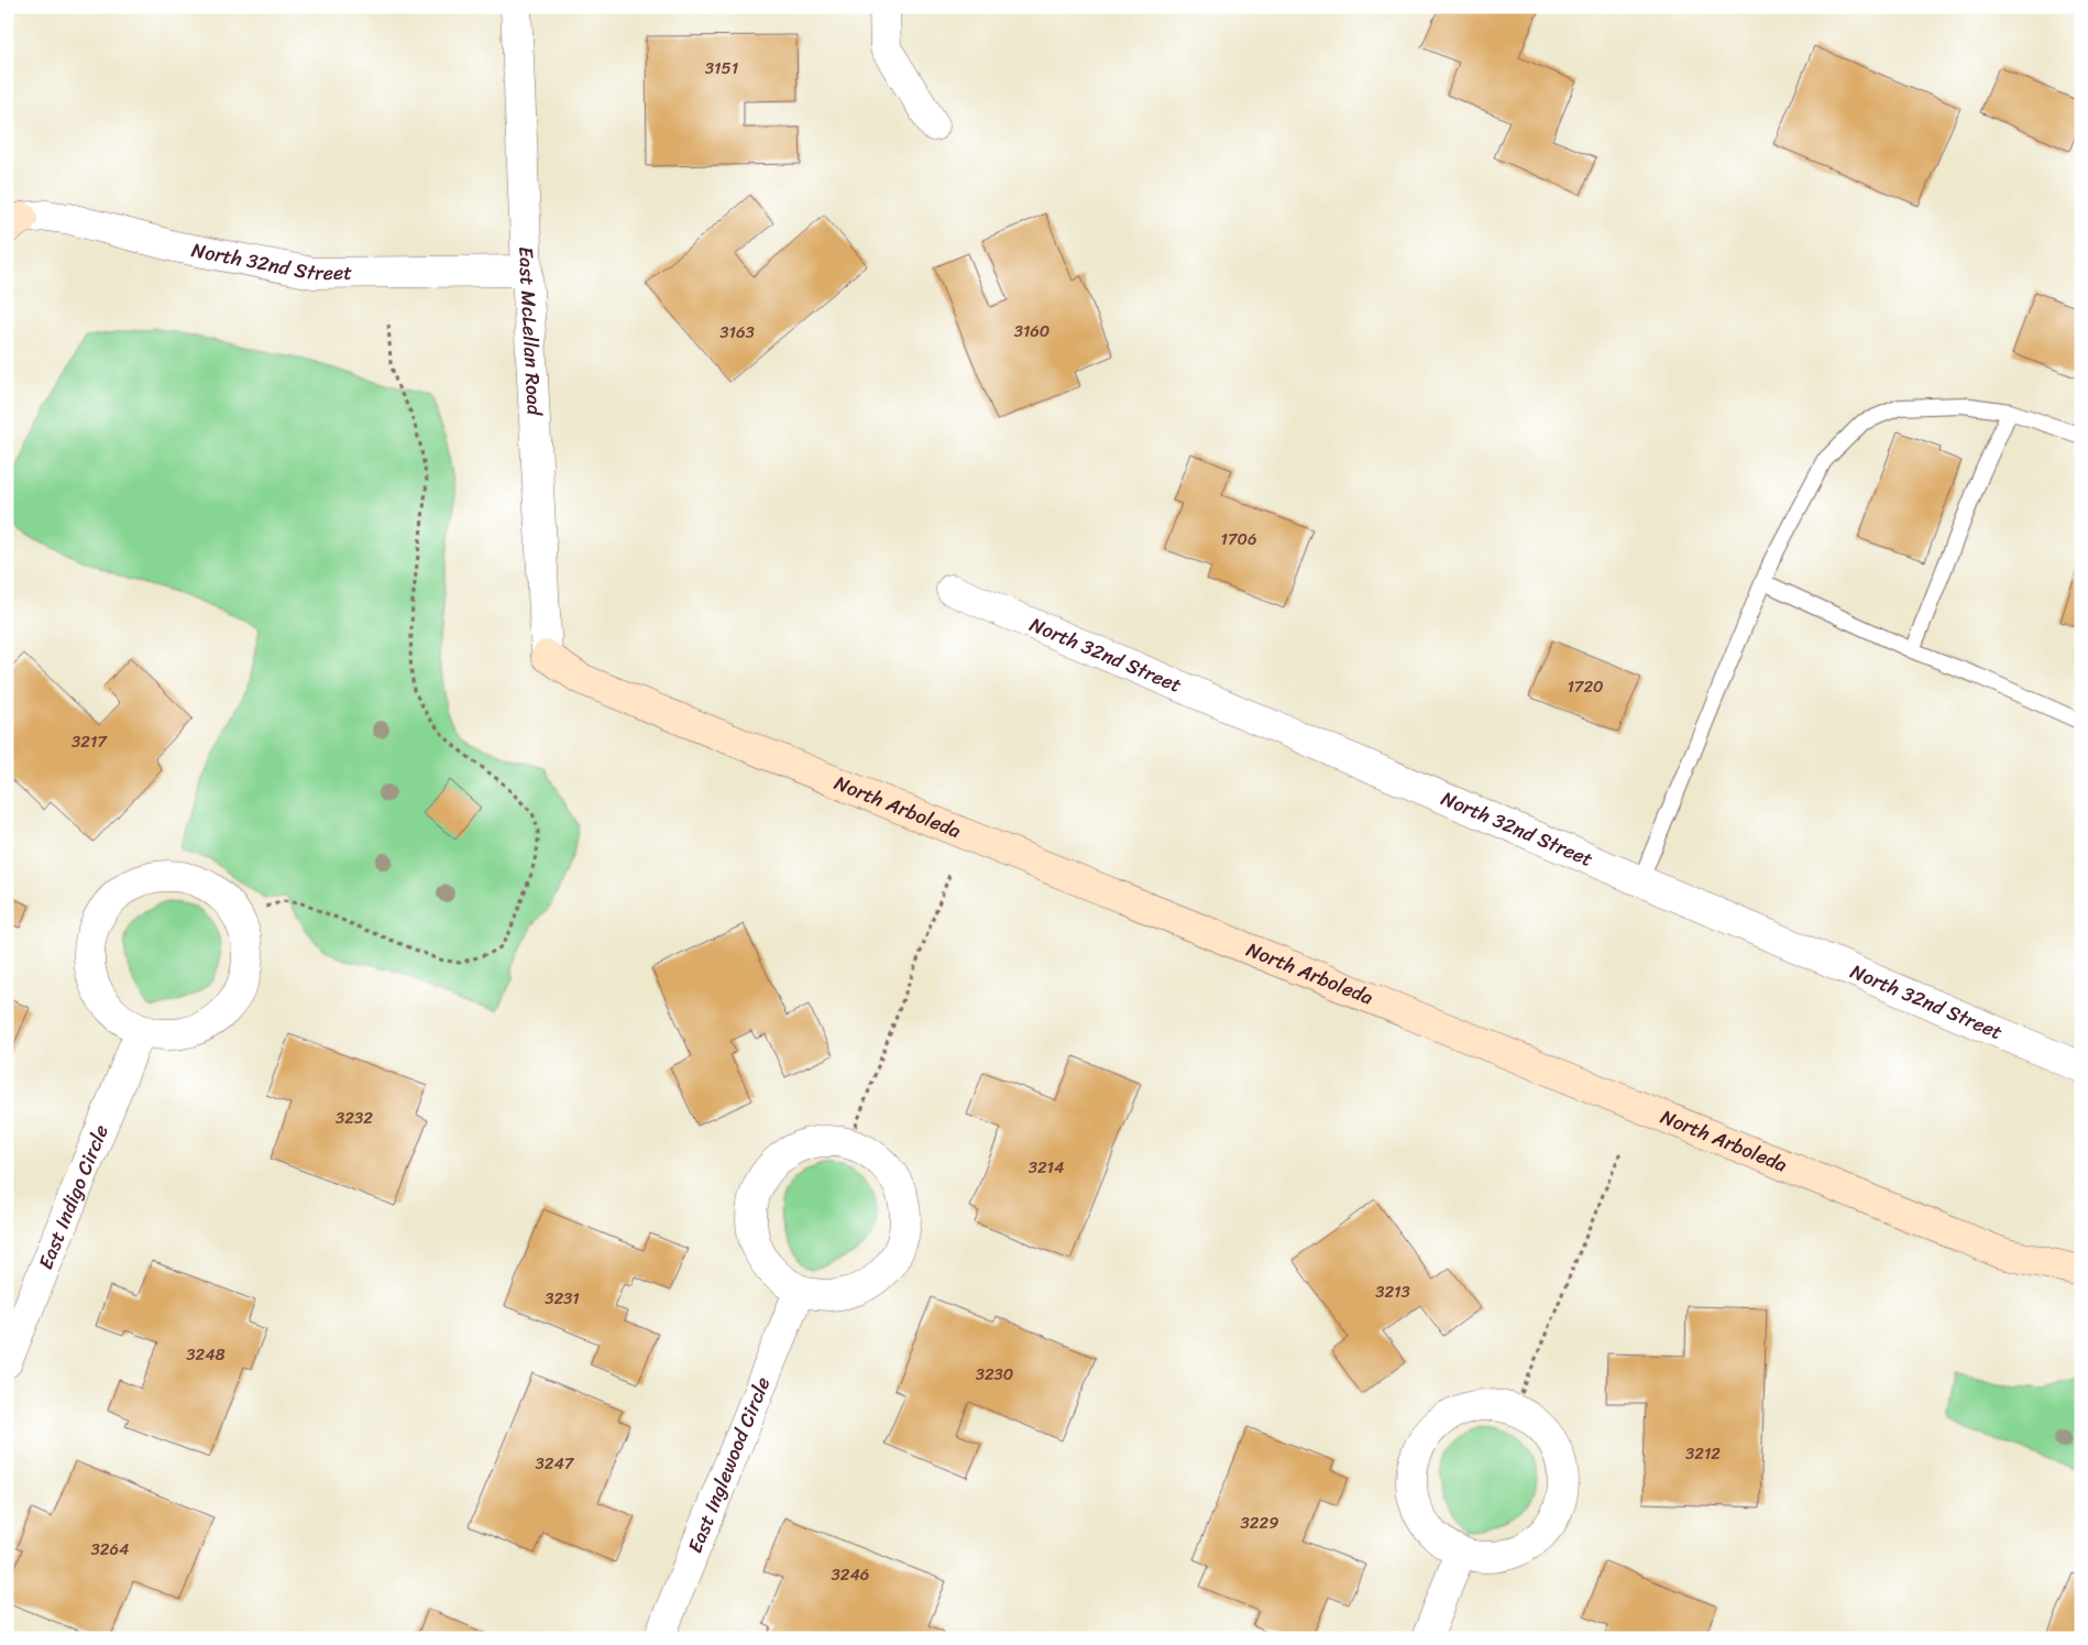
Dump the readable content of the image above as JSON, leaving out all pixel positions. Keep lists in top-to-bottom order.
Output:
{
  "streets": {
    "street": [
      "North 32nd Street",
      "East McLellan Road",
      "North Arboleda",
      "East Indigo Circle",
      "East Inglewood Circle"
    ]
  },
  "crossings": [
    ["North 32nd Street", "East McLellan Road"],
    ["East McLellan Road", "North Arboleda"]
  ],
  "house_numbers": [
    "3151",
    "3160",
    "3163",
    "1706",
    "1720",
    "3217",
    "3232",
    "3214",
    "3213",
    "3231",
    "3248",
    "3230",
    "3212",
    "3247",
    "3229",
    "3264",
    "3246"
  ]
}
